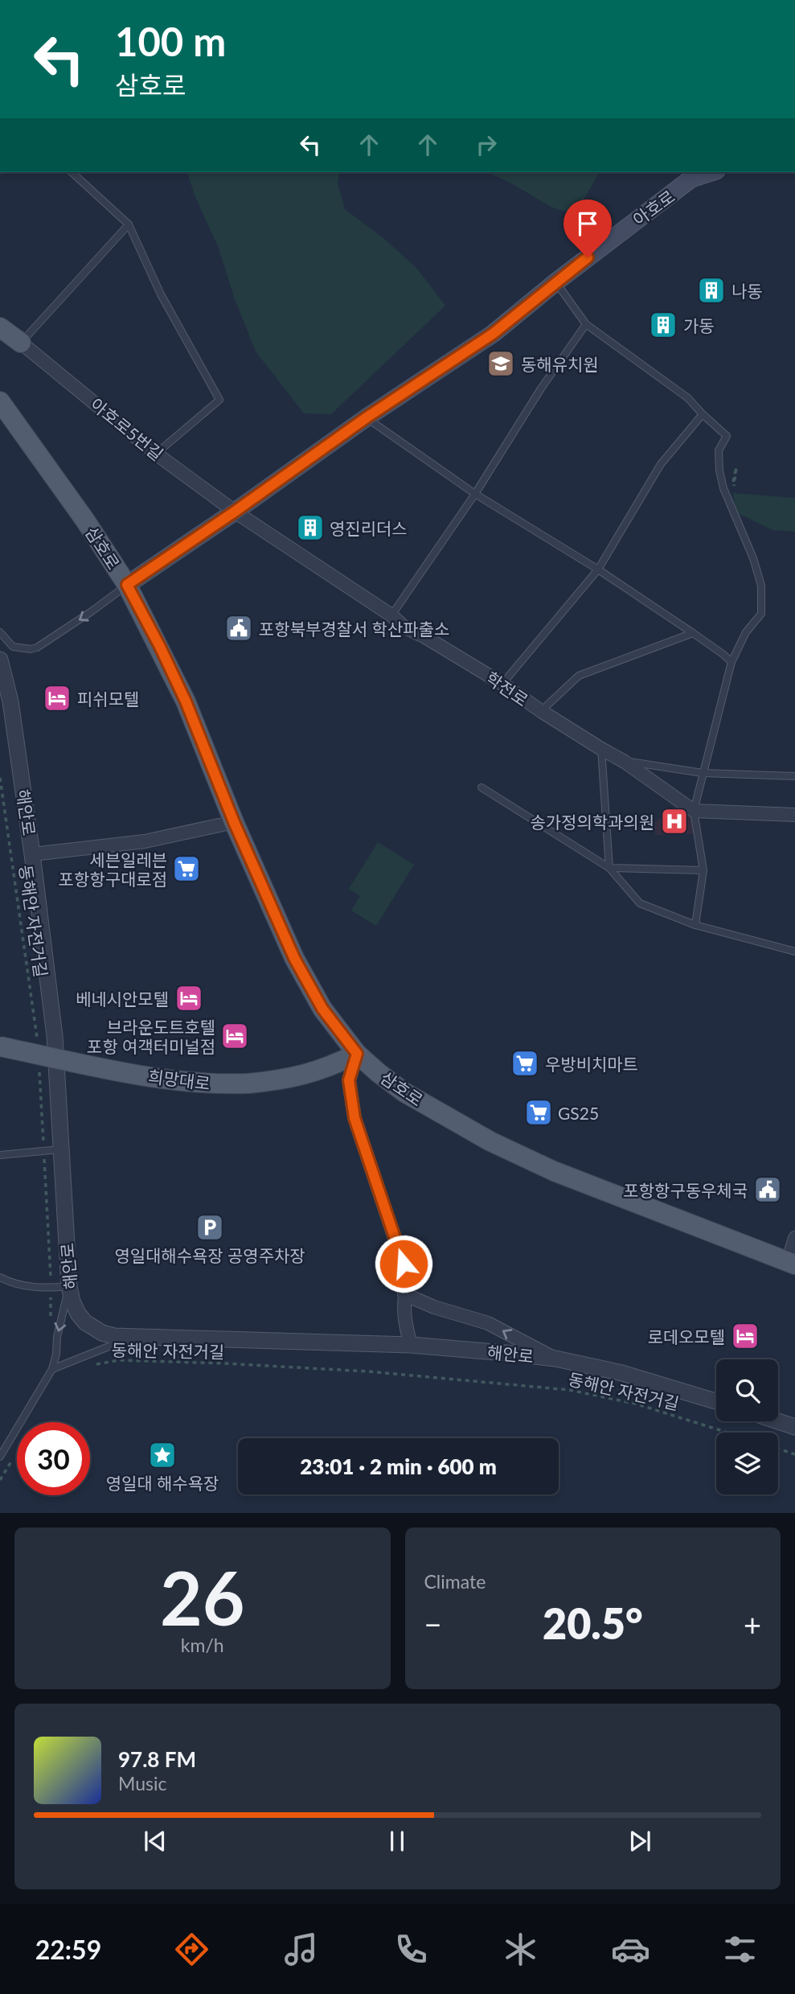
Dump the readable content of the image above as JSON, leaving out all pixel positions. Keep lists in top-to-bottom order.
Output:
{
  "streets": {
    "main road": ["아호로", "삼호로", "희망대로"],
    "street": ["아호로5번길", "학전로", "해안로"],
    "path": ["동해안 자전거길"]
  },
  "crossings": [
    ["아호로", "아호로5번길"],
    ["아호로", "삼호로"],
    ["아호로", "학전로"],
    ["아호로5번길", "학전로"],
    ["삼호로", "희망대로"]
  ],
  "places": {
    "building": ["나동", "가동", "영진리더스"],
    "school or university": ["동해유치원"],
    "public building": ["포항북부경찰서 학산파출소", "포항항구동우체국"],
    "hotel": [
      "피쉬모텔",
      "베네시안모텔",
      "브라운도트호텔 포항 여객터미널점",
      "로데오모텔"
    ],
    "hospital": ["송가정의학과의원"],
    "supermarket": ["세븐일레븐 포항항구대로점", "우방비치마트", "GS25"],
    "parking": ["영일대해수욕장 공영주차장"],
    "place": ["영일대 해수욕장"]
  },
  "page": {
    "turn": ["100 m", "삼호로"],
    "limit": "30",
    "trip": "23:01 · 2 min · 600 m",
    "tile": [
      ["26", "km/h"],
      "Climate"
    ],
    "heat": ["−", "20.5°", "+"],
    "song": ["97.8 FM", "Music"],
    "tabs": "22:59"
  }
}
